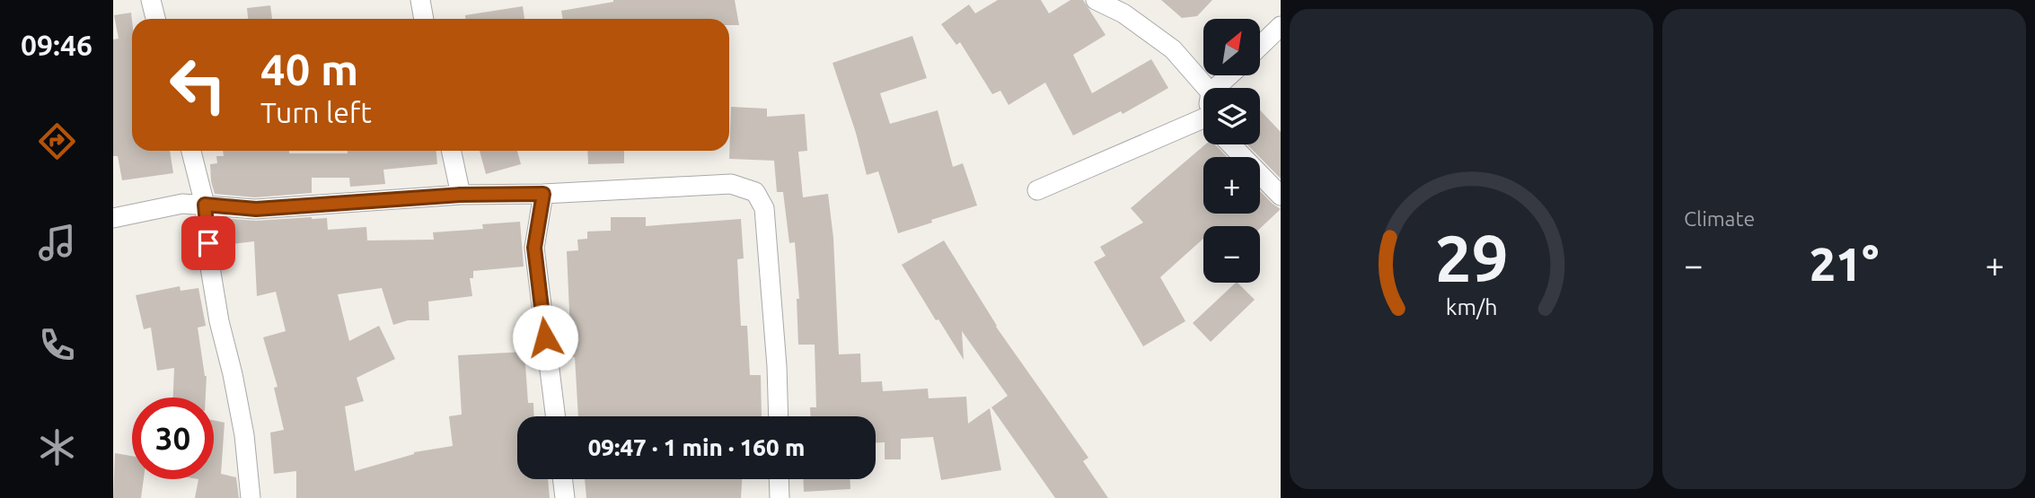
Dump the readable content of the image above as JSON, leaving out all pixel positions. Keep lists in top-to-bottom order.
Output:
{
  "north": "top right",
  "page": {
    "tabs": "09:46",
    "tile": "Climate",
    "map_buttons": ["+", "−"],
    "turn": ["40 m", "Turn left"],
    "heat": ["−", "21°", "+"],
    "limit": "30",
    "trip": "09:47 · 1 min · 160 m",
    "gauge": ["29", "km/h"]
  }
}
